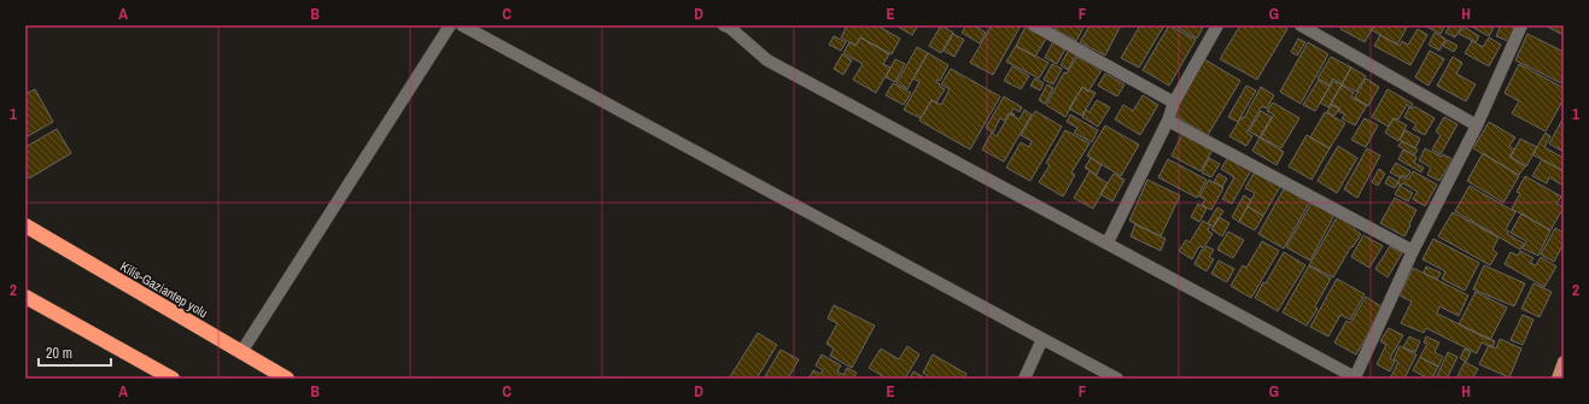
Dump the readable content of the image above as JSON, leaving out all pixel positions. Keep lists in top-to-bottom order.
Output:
{
  "streets": {
    "highway": ["Kilis-Gaziantep yolu"]
  },
  "scale_bar": "20 m",
  "grid": {
    "columns": [
      "A",
      "B",
      "C",
      "D",
      "E",
      "F",
      "G",
      "H"
    ],
    "rows": ["1", "2"]
  }
}
